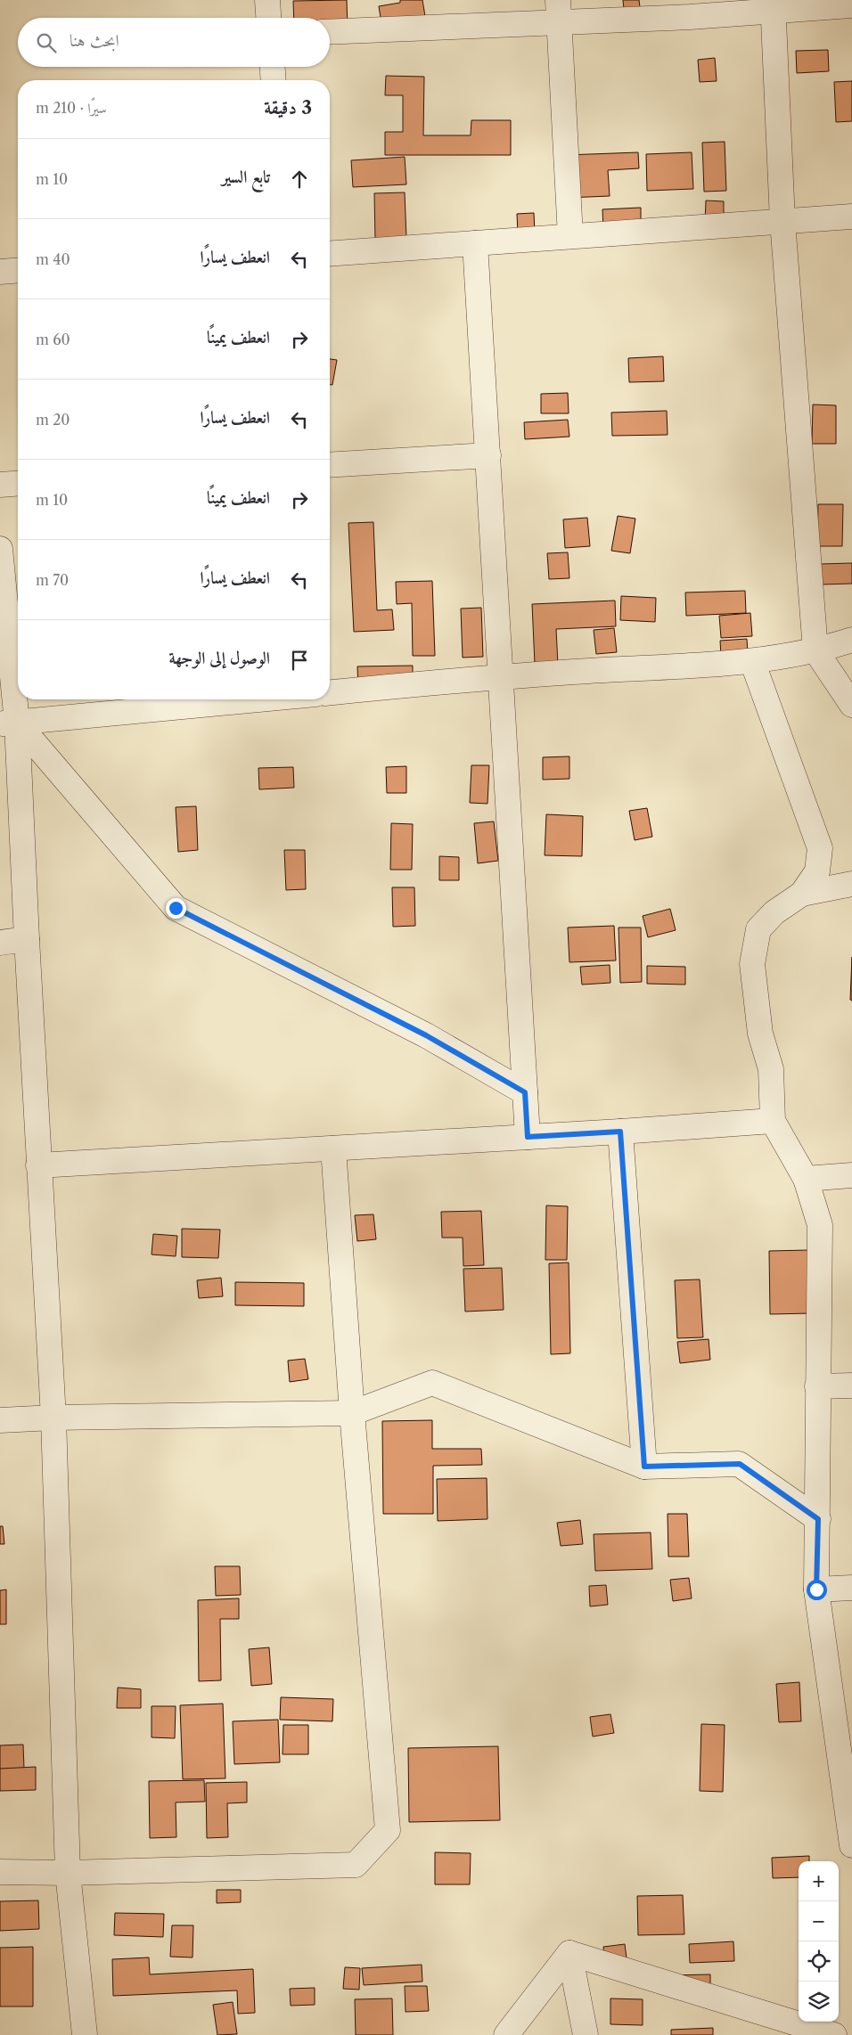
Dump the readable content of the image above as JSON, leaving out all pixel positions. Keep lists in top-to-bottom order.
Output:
{
  "page": {
    "search": "ابحث هنا",
    "heading": ["3 دقيقة", "سيرًا · 210 m"],
    "list": [
      ["تابع السير", "10 m"],
      ["انعطف يسارًا", "40 m"],
      ["انعطف يمينًا", "60 m"],
      ["انعطف يسارًا", "20 m"],
      ["انعطف يمينًا", "10 m"],
      ["انعطف يسارًا", "70 m"],
      "الوصول إلى الوجهة"
    ],
    "map_buttons": ["+", "−"]
  }
}
